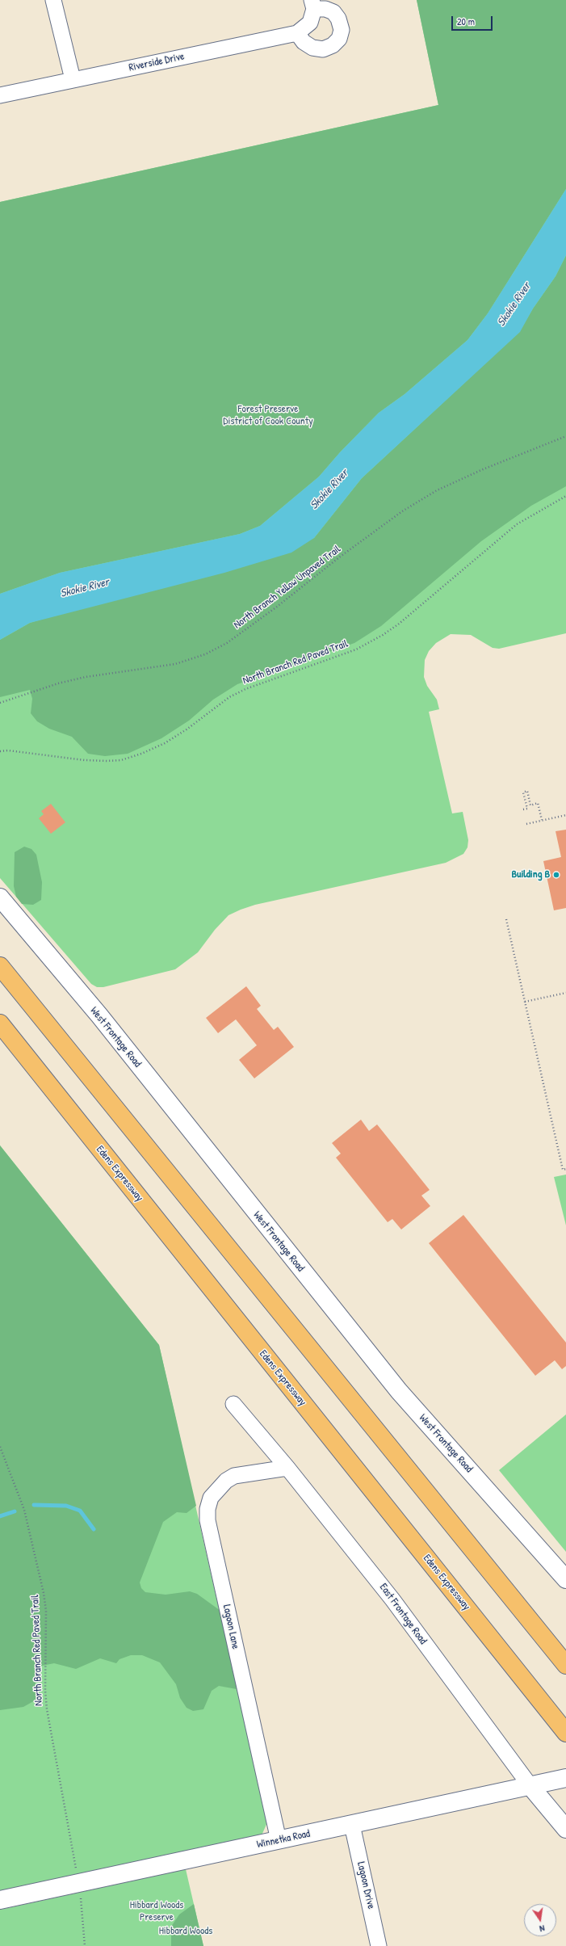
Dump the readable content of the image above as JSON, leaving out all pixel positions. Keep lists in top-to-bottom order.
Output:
{
  "streets": {
    "highway": ["Edens Expressway"],
    "street": [
      "Riverside Drive",
      "West Frontage Road",
      "East Frontage Road",
      "Lagoon Lane",
      "Winnetka Road",
      "Lagoon Drive"
    ],
    "path": ["North Branch Yellow Unpaved Trail", "North Branch Red Paved Trail"]
  },
  "crossings": [
    ["East Frontage Road", "Lagoon Lane"],
    ["East Frontage Road", "Winnetka Road"],
    ["Lagoon Lane", "Winnetka Road"],
    ["Winnetka Road", "Lagoon Drive"]
  ],
  "water": ["Skokie River"],
  "parks": ["Forest Preserve District of Cook County", "Hibbard Woods Preserve", "Hibbard Woods"],
  "places": ["Building B"],
  "scale_bar": "20 m",
  "north": "bottom"
}
